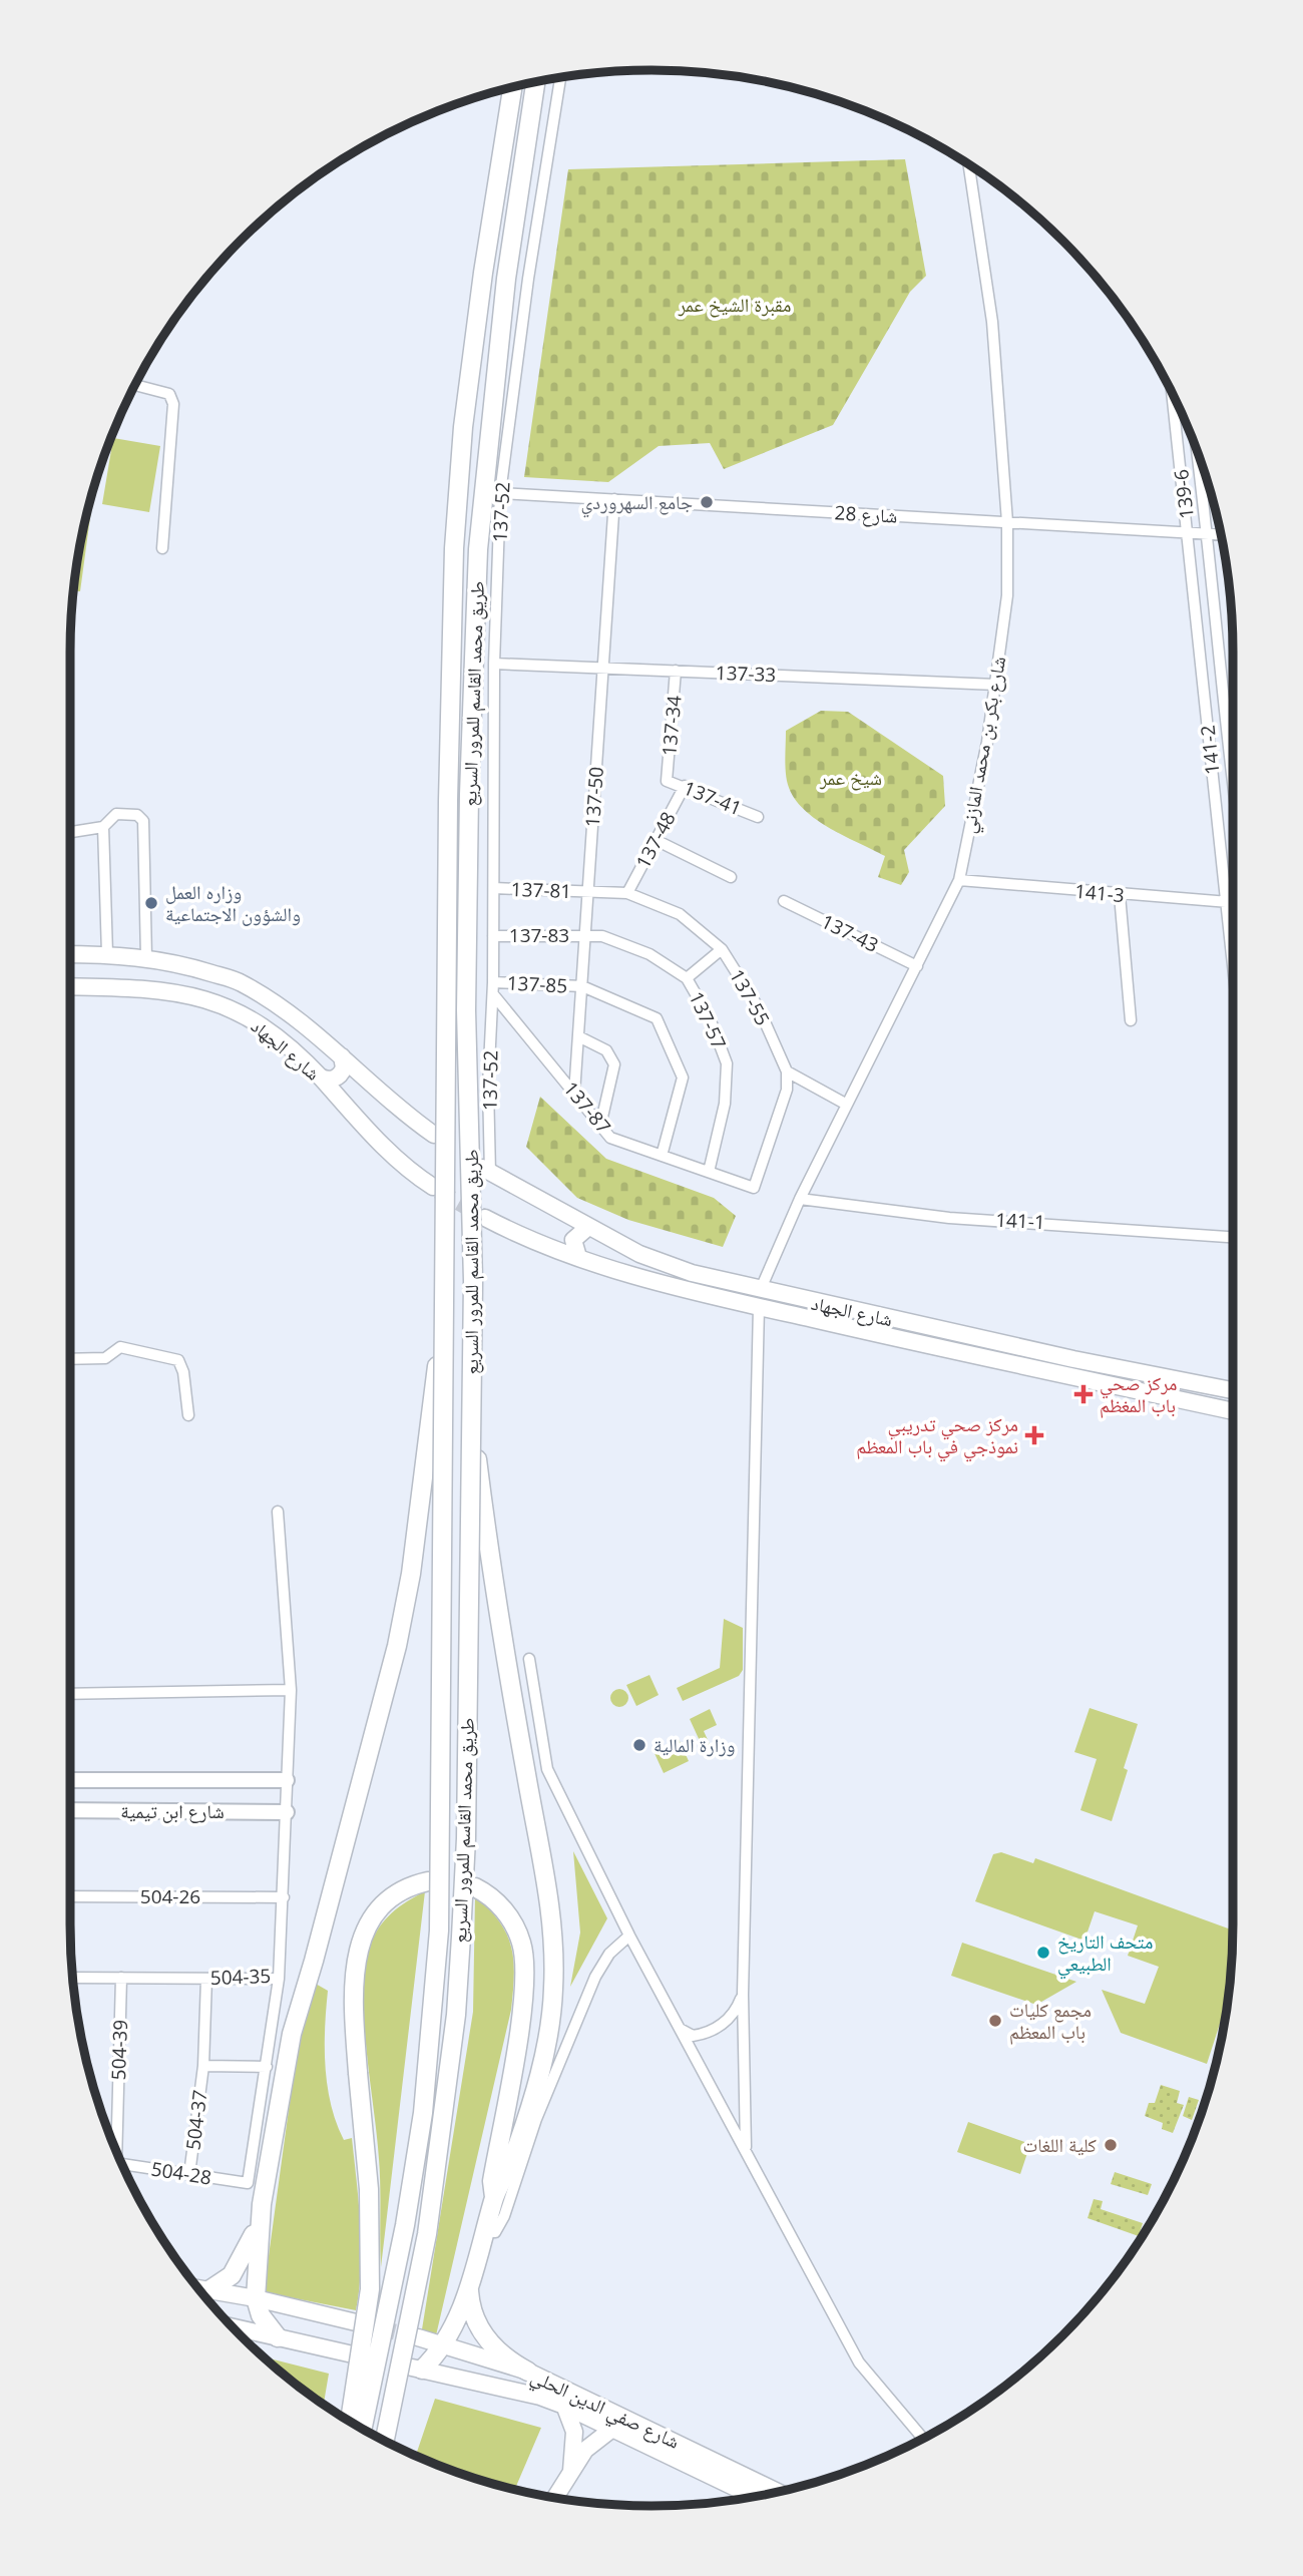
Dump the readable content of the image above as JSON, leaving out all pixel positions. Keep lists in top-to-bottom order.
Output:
{
  "streets": {
    "highway": ["طريق محمد القاسم للمرور السريع"],
    "main road": ["شارع الجهاد", "شارع صفي الدين الحلي"],
    "street": [
      "139-6",
      "137-52",
      "شارع 28",
      "137-33",
      "137-34",
      "شارع بكر بن محمد المازني",
      "141-2",
      "137-50",
      "137-41",
      "137-48",
      "137-81",
      "141-3",
      "137-43",
      "137-83",
      "137-85",
      "137-55",
      "137-57",
      "137-87",
      "141-1",
      "شارع ابن تيمية",
      "504-26",
      "504-35",
      "504-39",
      "504-37",
      "504-28"
    ]
  },
  "crossings": [
    ["139-6", "شارع 28"],
    ["139-6", "141-2"],
    ["137-52", "شارع 28"],
    ["137-52", "137-33"],
    ["137-52", "137-81"],
    ["137-52", "137-83"],
    ["137-52", "137-85"],
    ["137-52", "شارع الجهاد"],
    ["137-52", "137-87"],
    ["شارع 28", "شارع بكر بن محمد المازني"],
    ["شارع 28", "141-2"],
    ["شارع 28", "137-50"],
    ["137-33", "137-34"],
    ["137-33", "شارع بكر بن محمد المازني"],
    ["137-33", "137-50"],
    ["137-34", "137-41"],
    ["شارع بكر بن محمد المازني", "141-3"],
    ["شارع بكر بن محمد المازني", "137-43"],
    ["شارع بكر بن محمد المازني", "شارع الجهاد"],
    ["شارع بكر بن محمد المازني", "141-1"],
    ["141-2", "141-3"],
    ["137-50", "137-81"],
    ["137-50", "137-83"],
    ["137-50", "137-85"],
    ["137-50", "137-55"],
    ["137-50", "137-57"],
    ["137-50", "137-87"],
    ["137-41", "137-48"],
    ["137-48", "137-55"],
    ["137-81", "137-55"],
    ["137-83", "137-57"],
    ["137-55", "137-87"],
    ["137-57", "137-87"],
    ["شارع ابن تيمية", "504-35"],
    ["504-26", "504-35"],
    ["504-35", "504-39"],
    ["504-35", "504-37"],
    ["504-37", "504-28"]
  ],
  "parks": ["مقبرة الشيخ عمر", "شيخ عمر"],
  "places": {
    "other": [
      "جامع السهروردي",
      "وزاره العمل والشؤون الاجتماعية",
      "وزارة المالية",
      "متحف التاريخ الطبيعي",
      "مجمع كليات باب المعظم",
      "كلية اللغات"
    ],
    "health": ["مركز صحي باب المغظم", "مركز صحي تدريبي نموذجي في باب المعظم"]
  }
}
